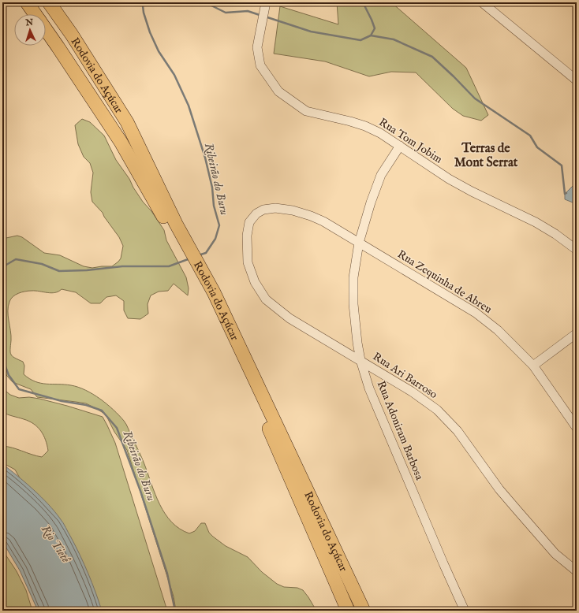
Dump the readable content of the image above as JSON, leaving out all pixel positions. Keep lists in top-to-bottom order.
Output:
{
  "streets": {
    "highway": ["Rodovia do Açúcar"],
    "street": [
      "Rua Tom Jobim",
      "Rua Zequinha de Abreu",
      "Rua Ari Barroso",
      "Rua Adoniram Barbosa"
    ]
  },
  "crossings": [
    ["Rua Tom Jobim", "Rua Adoniram Barbosa"],
    ["Rua Zequinha de Abreu", "Rua Ari Barroso"],
    ["Rua Zequinha de Abreu", "Rua Adoniram Barbosa"],
    ["Rua Ari Barroso", "Rua Adoniram Barbosa"]
  ],
  "districts": ["Terras de Mont Serrat"],
  "water": ["Ribeirão do Buru", "Rio Tietê"],
  "north": "top"
}
